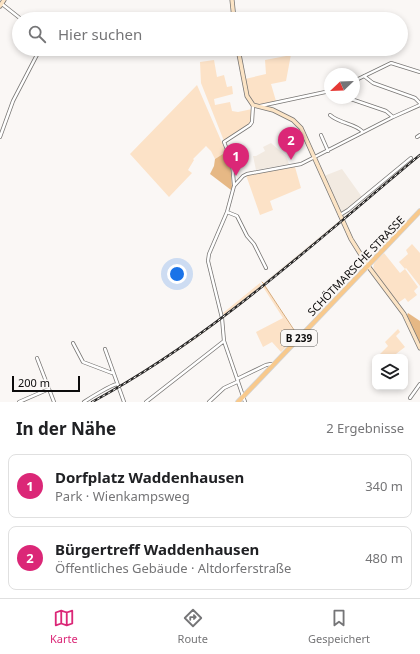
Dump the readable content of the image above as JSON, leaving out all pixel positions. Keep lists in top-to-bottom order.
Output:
{
  "streets": {
    "main road": ["SCHÖTMARSCHE STRASSE", "B 239"]
  },
  "scale_bar": "200 m",
  "north": "bottom left",
  "page": {
    "search": "Hier suchen",
    "pins": ["2", "1"],
    "scale": "200 m",
    "heading": ["In der Nähe", "2 Ergebnisse"],
    "list": [
      {
        "mark": "1",
        "name": "Dorfplatz Waddenhausen",
        "note": "Park · Wienkampsweg",
        "value": "340 m"
      },
      {
        "mark": "2",
        "name": "Bürgertreff Waddenhausen",
        "note": "Öffentliches Gebäude · Altdorferstraße",
        "value": "480 m"
      }
    ],
    "nav": ["Karte", "Route", "Gespeichert"]
  }
}
